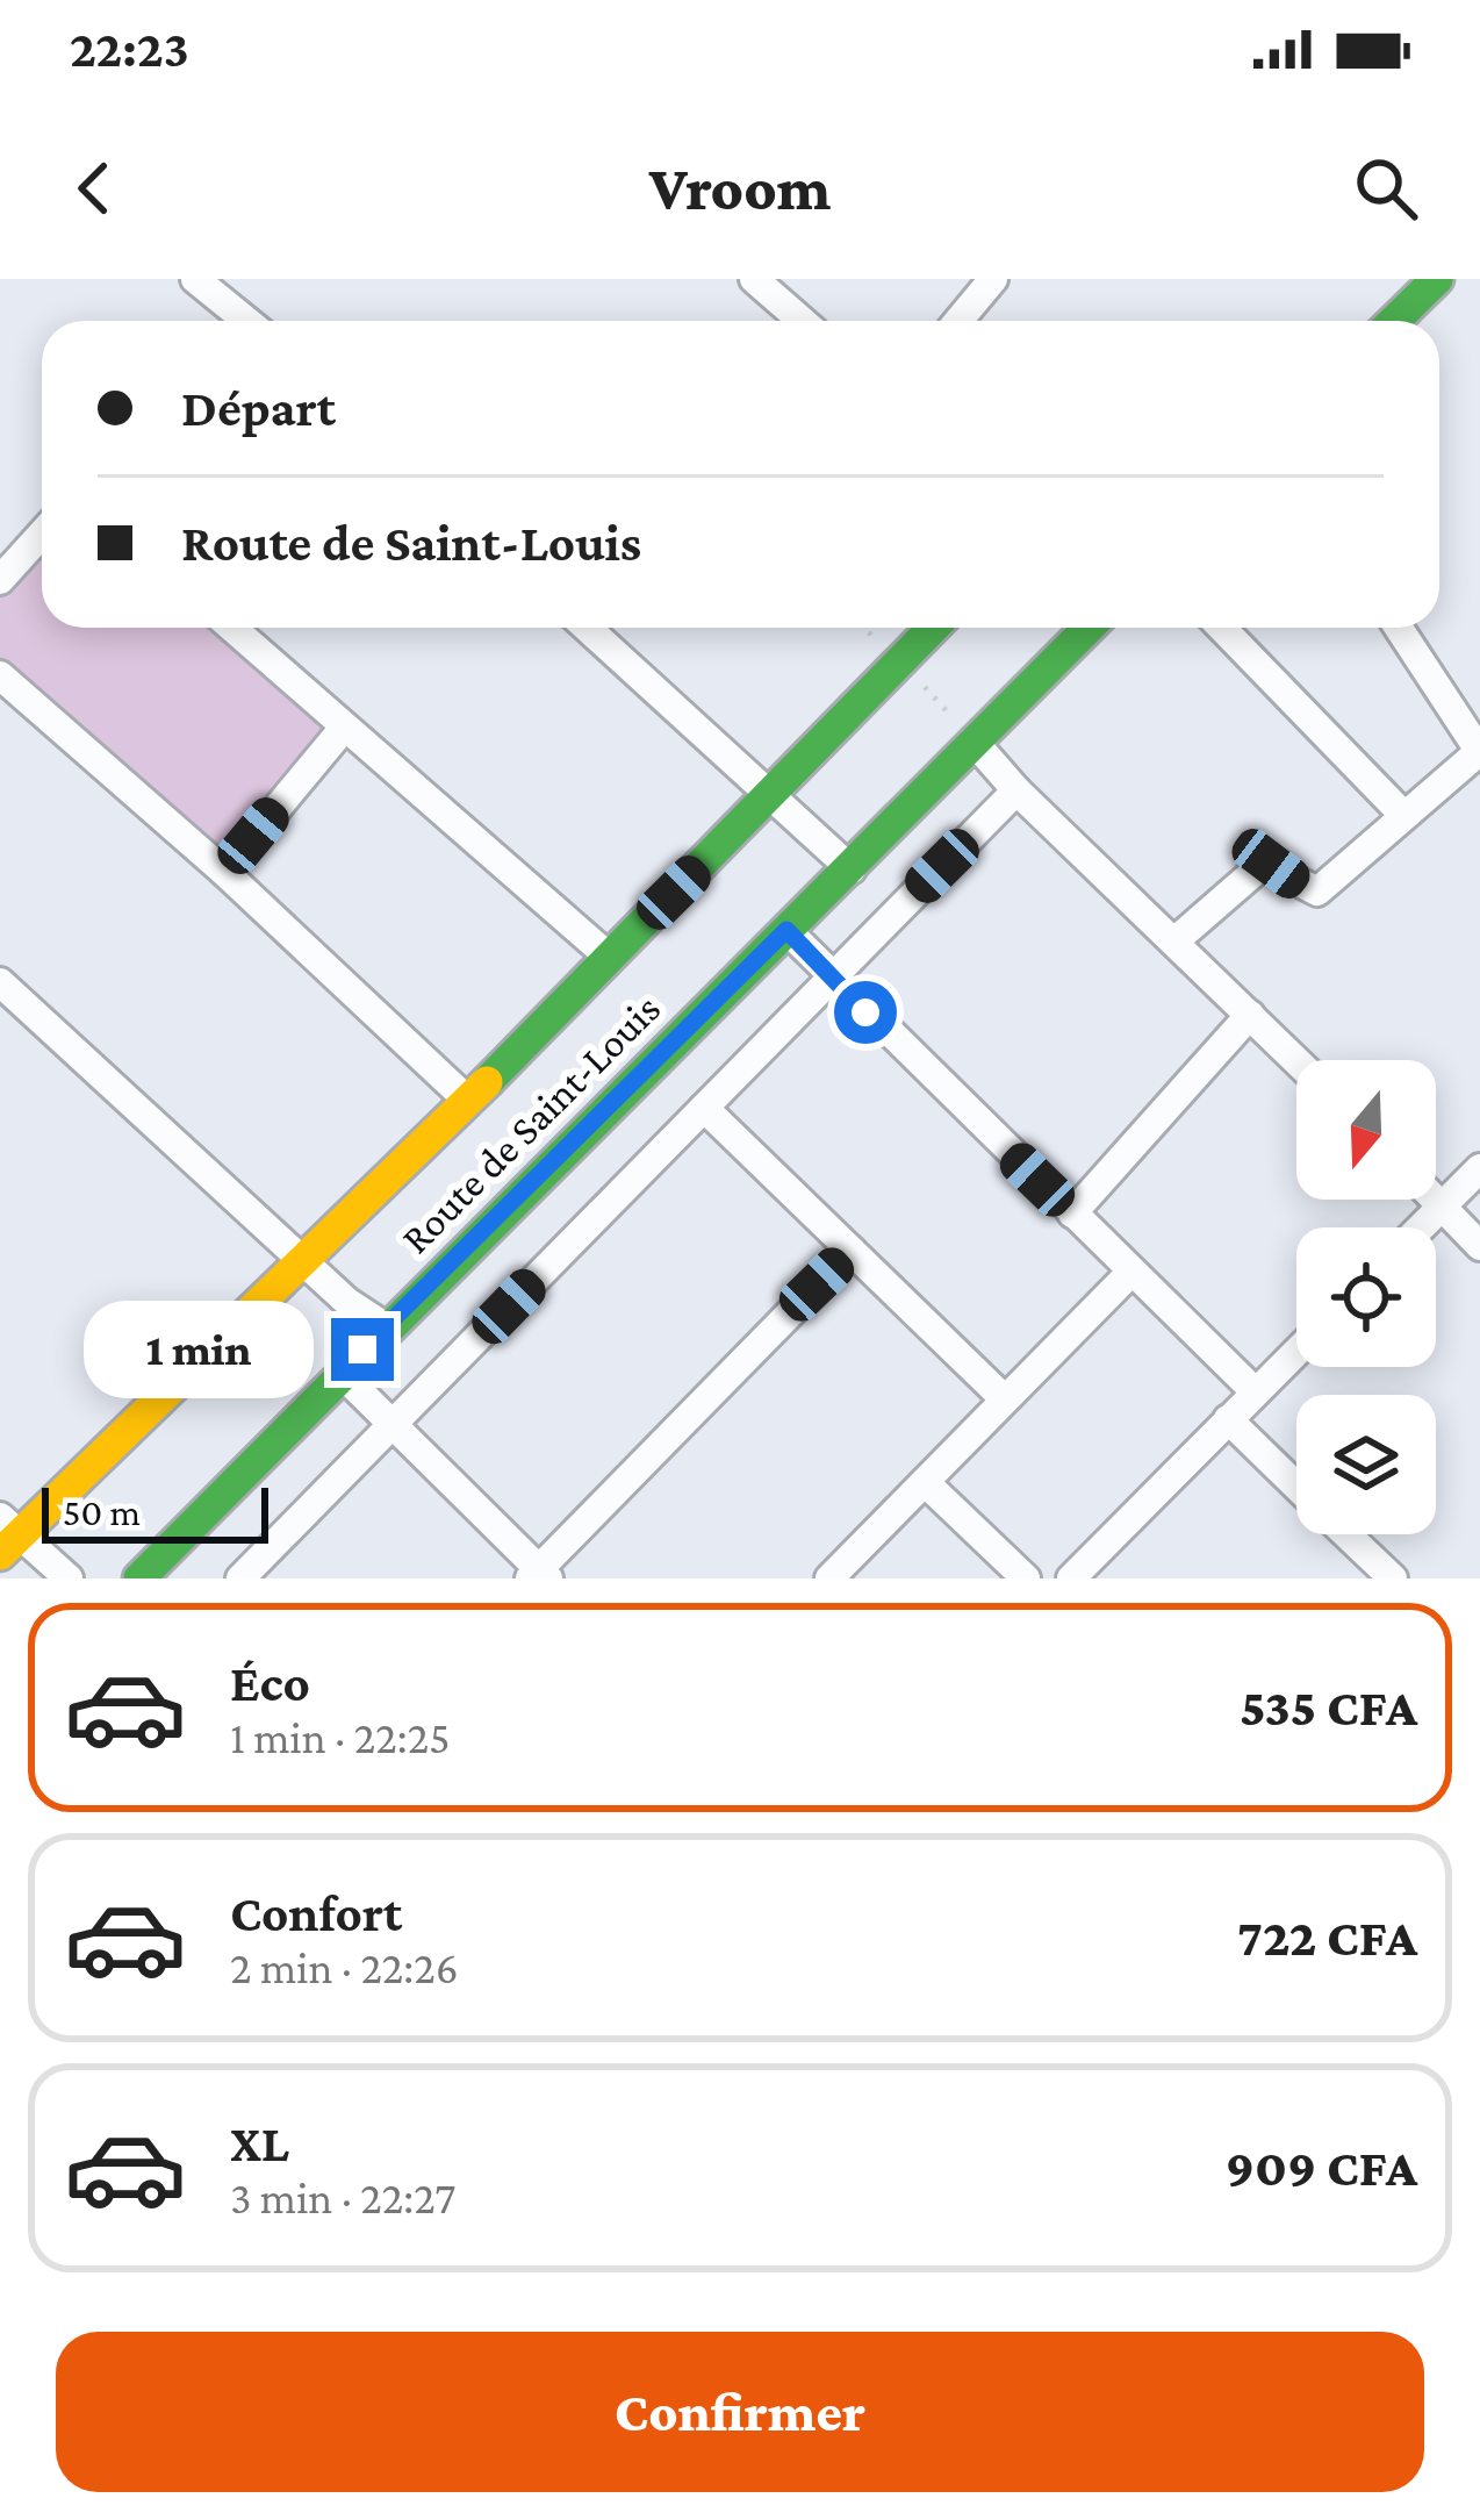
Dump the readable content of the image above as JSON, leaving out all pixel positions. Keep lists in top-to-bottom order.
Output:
{
  "streets": {
    "main road": ["Route de Saint-Louis"]
  },
  "scale_bar": "50 m",
  "north": "bottom",
  "page": {
    "status": "22:23",
    "header": "Vroom",
    "banner": ["Départ", "Route de Saint-Louis"],
    "bubble": "1 min",
    "scale": "50 m",
    "list": [
      {
        "name": "Éco",
        "note": "1 min · 22:25",
        "value": "535 CFA"
      },
      {
        "name": "Confort",
        "note": "2 min · 22:26",
        "value": "722 CFA"
      },
      {
        "name": "XL",
        "note": "3 min · 22:27",
        "value": "909 CFA"
      }
    ],
    "buttons": "Confirmer"
  }
}
